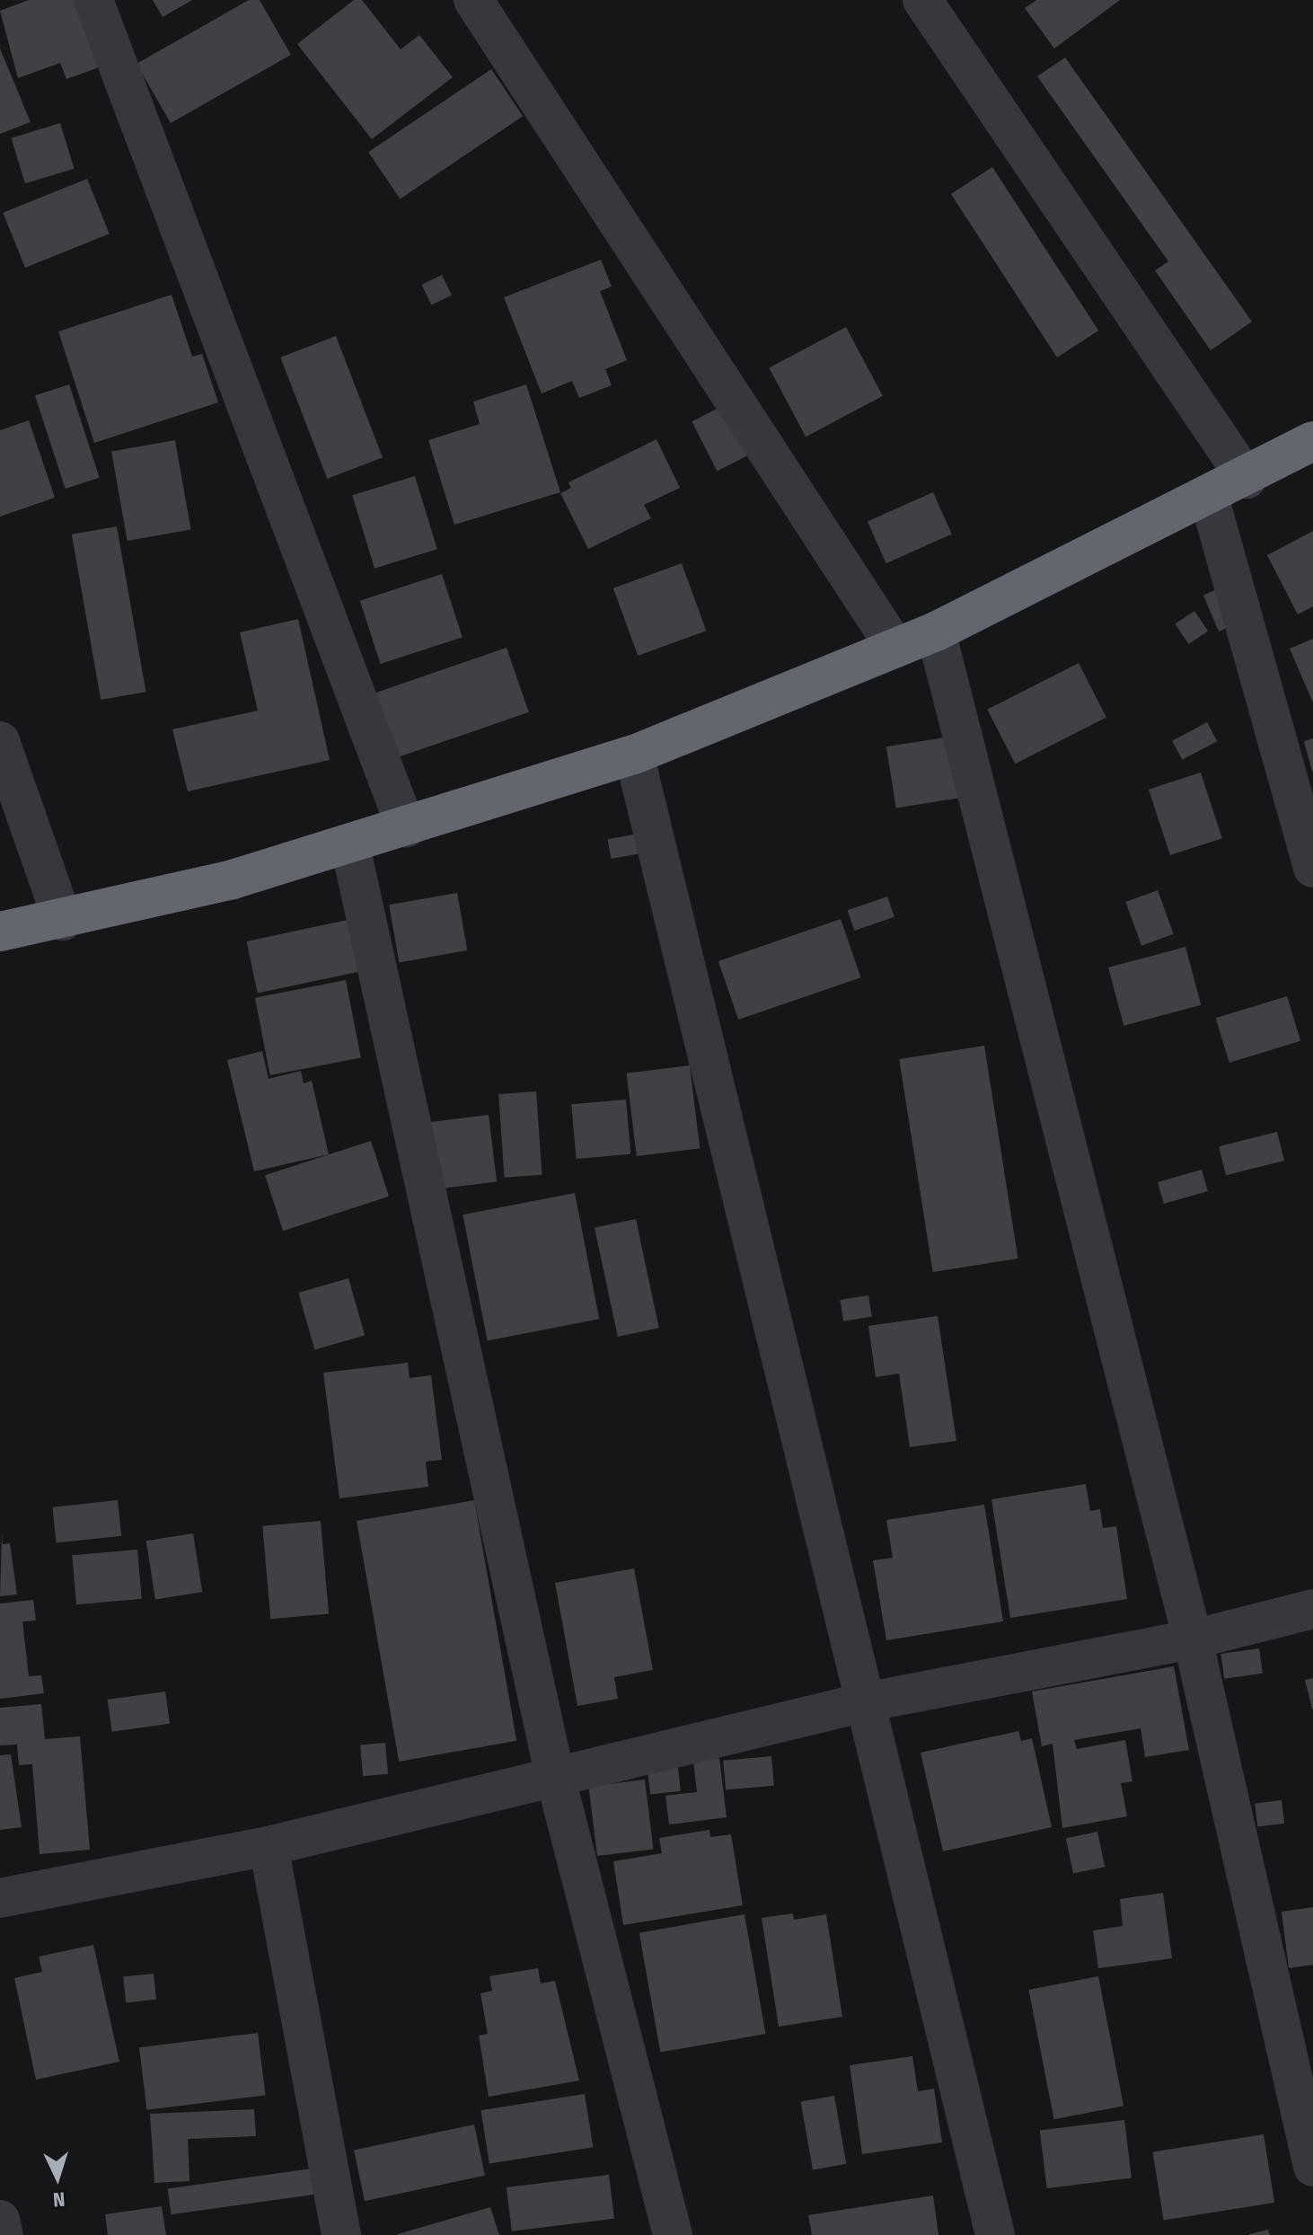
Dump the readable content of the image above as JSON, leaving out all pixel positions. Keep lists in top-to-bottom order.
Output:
{
  "north": "bottom"
}
